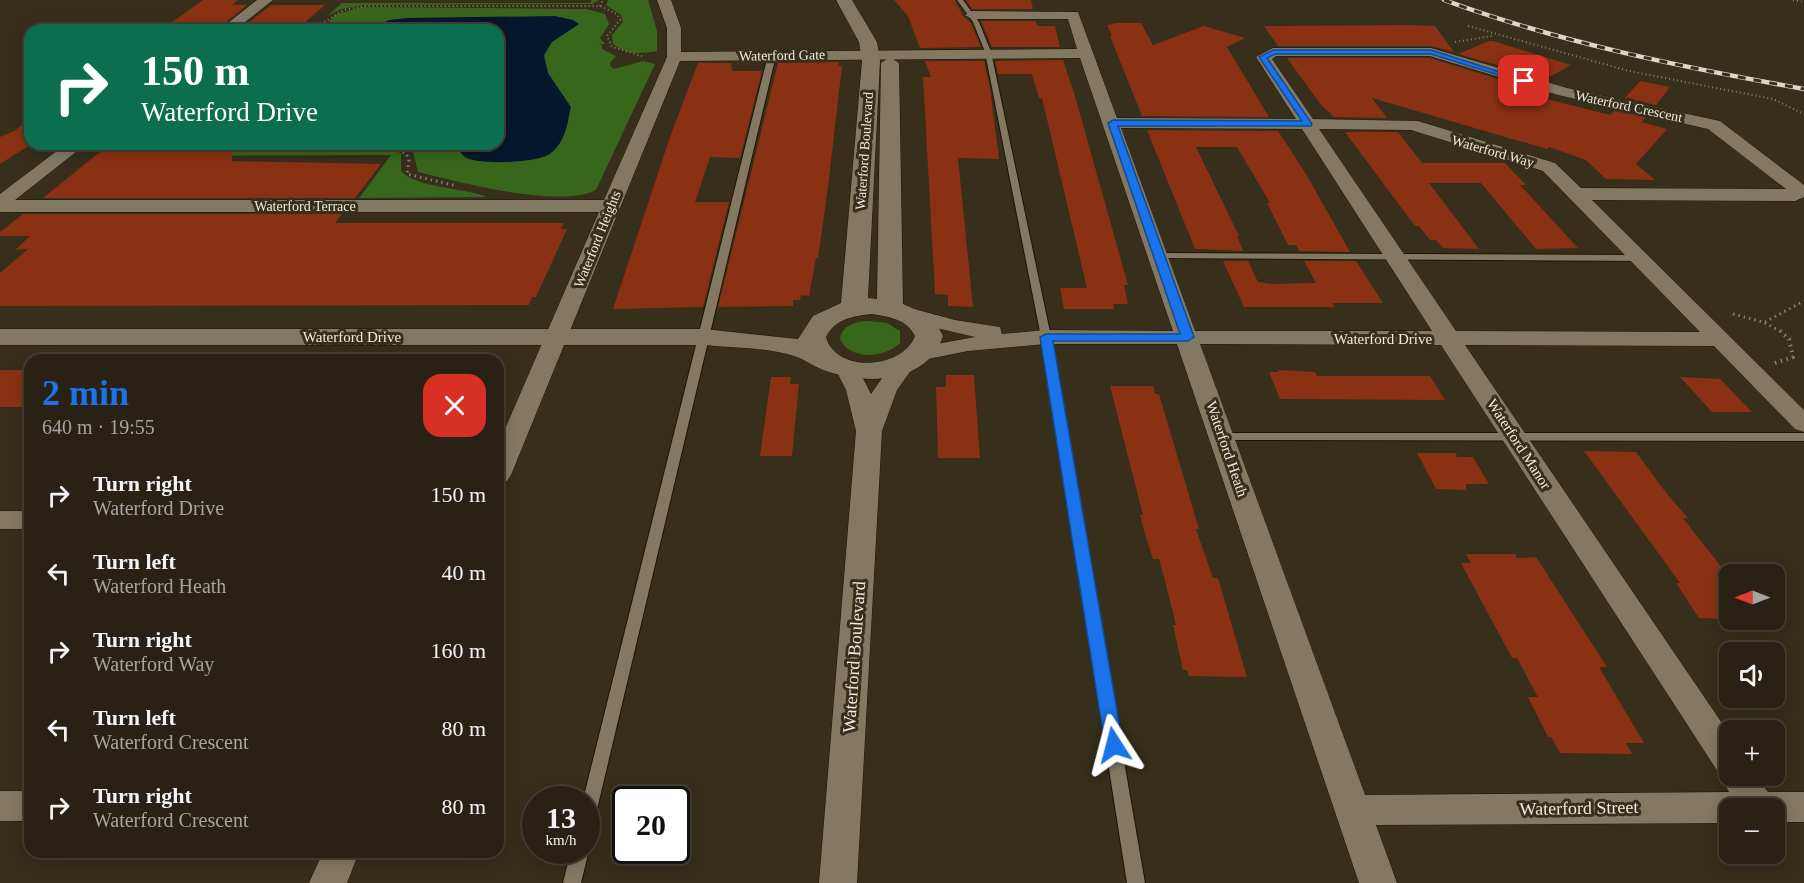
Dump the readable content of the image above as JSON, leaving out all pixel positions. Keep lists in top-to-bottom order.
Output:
{
  "streets": {
    "street": [
      "Waterford Gate",
      "Waterford Crescent",
      "Waterford Boulevard",
      "Waterford Way",
      "Waterford Terrace",
      "Waterford Heights",
      "Waterford Drive",
      "Waterford Manor",
      "Waterford Heath",
      "Waterford Street"
    ]
  },
  "crossings": [
    ["Waterford Gate", "Waterford Boulevard"],
    ["Waterford Gate", "Waterford Heights"],
    ["Waterford Gate", "Waterford Heath"],
    ["Waterford Crescent", "Waterford Way"],
    ["Waterford Crescent", "Waterford Manor"],
    ["Waterford Boulevard", "Waterford Drive"],
    ["Waterford Way", "Waterford Drive"],
    ["Waterford Way", "Waterford Manor"],
    ["Waterford Way", "Waterford Heath"],
    ["Waterford Terrace", "Waterford Heights"],
    ["Waterford Heights", "Waterford Drive"],
    ["Waterford Drive", "Waterford Manor"],
    ["Waterford Drive", "Waterford Heath"],
    ["Waterford Heath", "Waterford Street"]
  ],
  "north": "left",
  "page": {
    "turn": ["150 m", "Waterford Drive"],
    "heading": ["2 min", "640 m · 19:55"],
    "list": [
      {
        "name": "Turn right",
        "note": "Waterford Drive",
        "value": "150 m"
      },
      {
        "name": "Turn left",
        "note": "Waterford Heath",
        "value": "40 m"
      },
      {
        "name": "Turn right",
        "note": "Waterford Way",
        "value": "160 m"
      },
      {
        "name": "Turn left",
        "note": "Waterford Crescent",
        "value": "80 m"
      },
      {
        "name": "Turn right",
        "note": "Waterford Crescent",
        "value": "80 m"
      }
    ],
    "map_buttons": ["+", "−"],
    "speed": "13 km/h",
    "limit": "20"
  }
}
